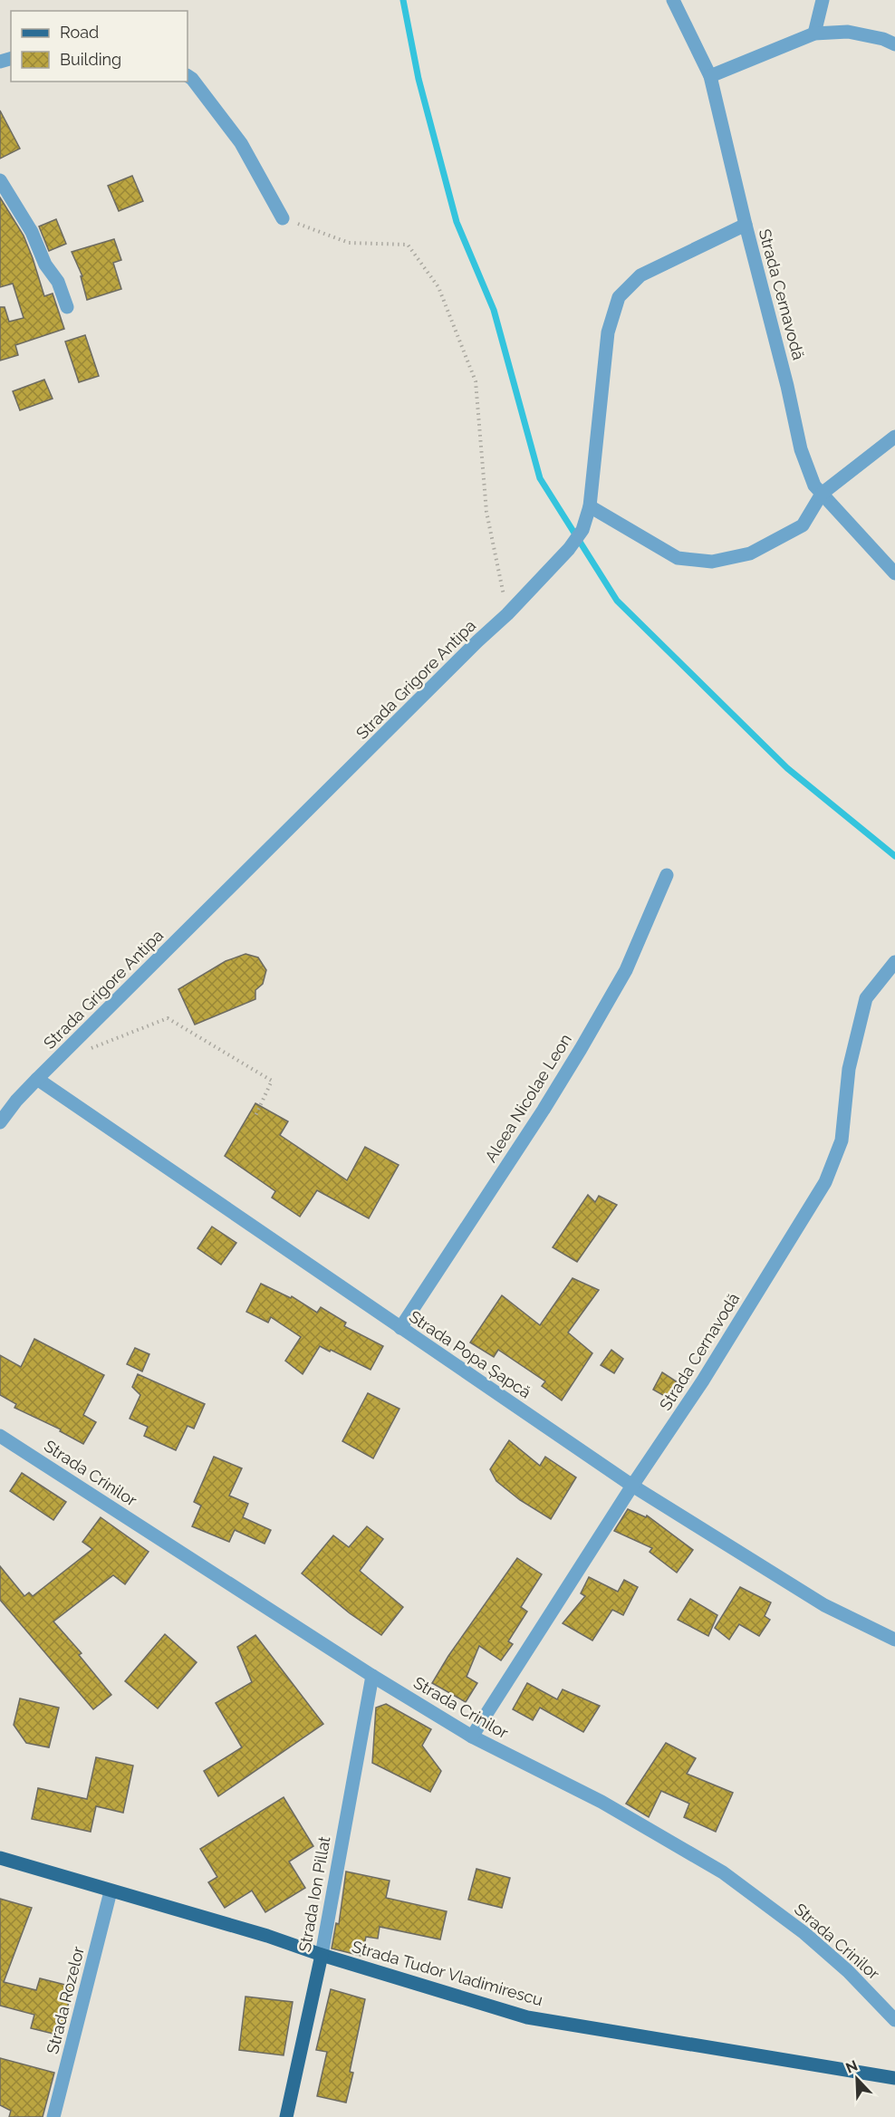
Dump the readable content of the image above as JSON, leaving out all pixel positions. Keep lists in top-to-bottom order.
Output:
{
  "streets": {
    "main road": ["Strada Ion Pillat", "Strada Tudor Vladimirescu"],
    "street": [
      "Strada Cernavodă",
      "Strada Grigore Antipa",
      "Aleea Nicolae Leon",
      "Strada Popa Șapcă",
      "Strada Crinilor",
      "Strada Rozelor"
    ]
  },
  "crossings": [
    ["Strada Cernavodă", "Strada Grigore Antipa"],
    ["Strada Cernavodă", "Strada Popa Șapcă"],
    ["Strada Cernavodă", "Strada Crinilor"],
    ["Strada Grigore Antipa", "Strada Popa Șapcă"],
    ["Aleea Nicolae Leon", "Strada Popa Șapcă"],
    ["Strada Crinilor", "Strada Ion Pillat"],
    ["Strada Ion Pillat", "Strada Tudor Vladimirescu"],
    ["Strada Tudor Vladimirescu", "Strada Rozelor"]
  ],
  "legend": ["Road", "Building"],
  "north": "top left"
}
